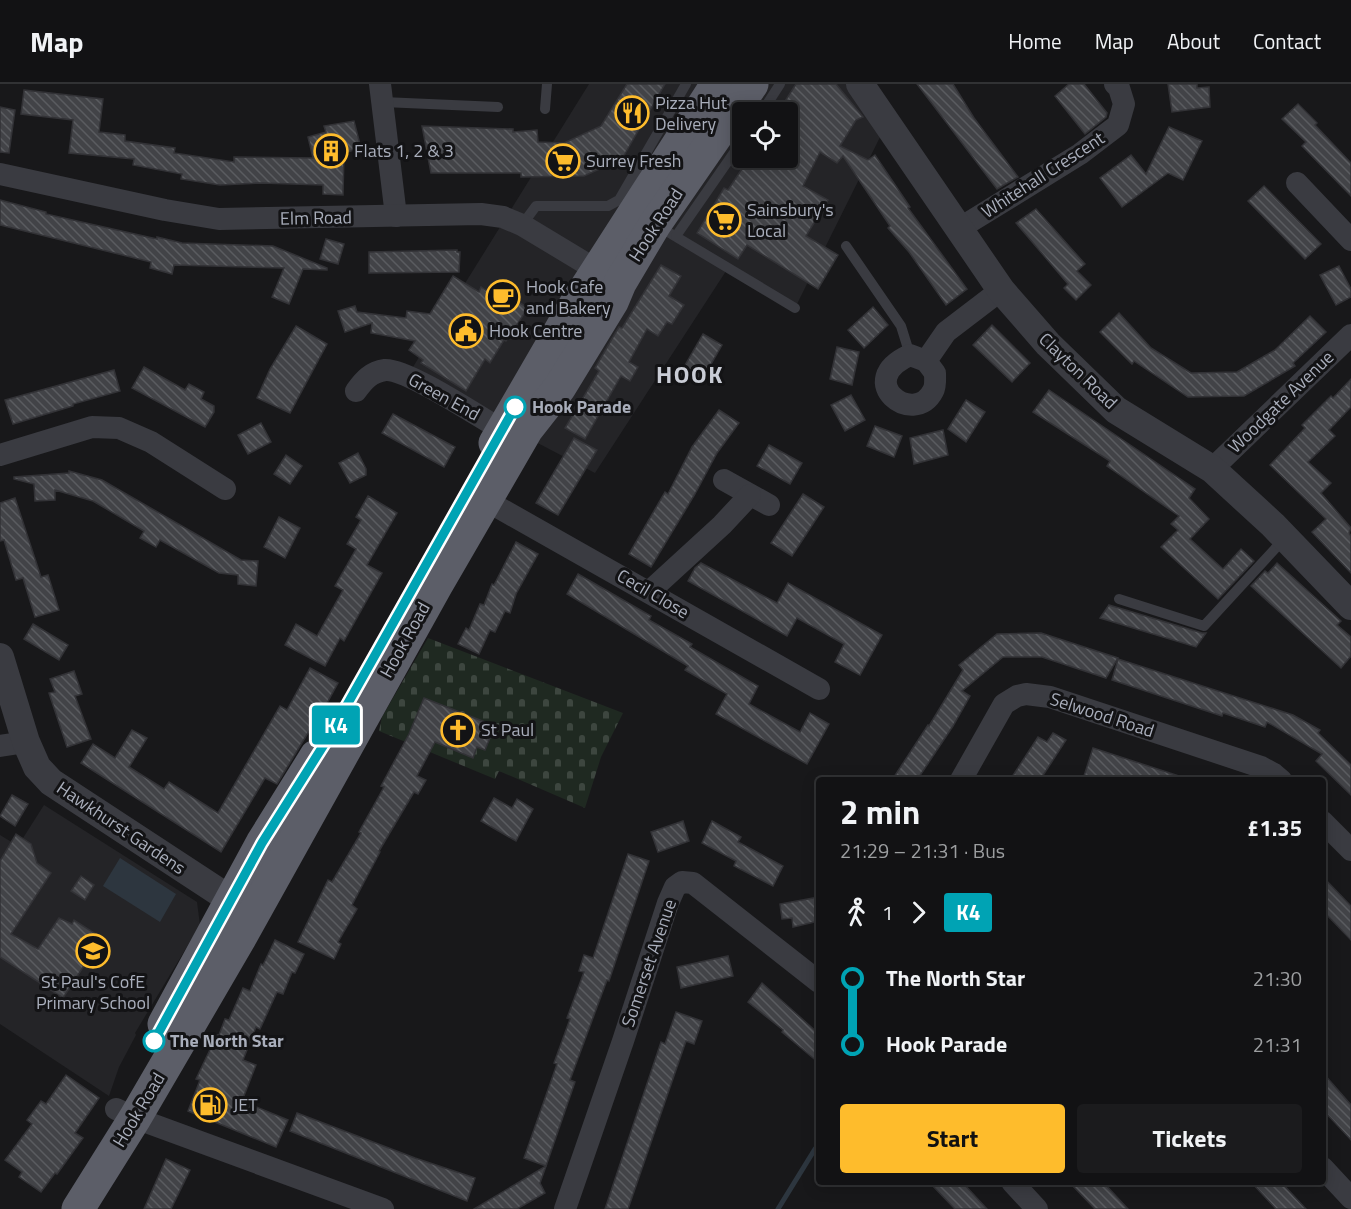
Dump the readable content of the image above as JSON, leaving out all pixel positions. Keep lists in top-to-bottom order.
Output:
{
  "streets": {
    "highway": ["Hook Road"],
    "street": [
      "Whitehall Crescent",
      "Elm Road",
      "Clayton Road",
      "Green End",
      "Woodgate Avenue",
      "Cecil Close",
      "Selwood Road",
      "Hawkhurst Gardens",
      "Somerset Avenue"
    ]
  },
  "crossings": [
    ["Whitehall Crescent", "Clayton Road"],
    ["Elm Road", "Hook Road"],
    ["Hook Road", "Green End"],
    ["Hook Road", "Cecil Close"],
    ["Hook Road", "Hawkhurst Gardens"],
    ["Clayton Road", "Woodgate Avenue"]
  ],
  "districts": ["HOOK"],
  "places": {
    "restaurant": ["Pizza Hut Delivery"],
    "building": ["Flats 1, 2 & 3"],
    "supermarket": ["Surrey Fresh", "Sainsbury's Local"],
    "cafe": ["Hook Cafe and Bakery"],
    "public building": ["Hook Centre"],
    "other": ["Hook Parade", "The North Star"],
    "church": ["St Paul"],
    "school or university": ["St Paul's CofE Primary School"],
    "fuel station": ["JET"]
  },
  "lines": ["bus line K4"],
  "page": {
    "header": "Map",
    "nav": [
      "Home",
      "Map",
      "About",
      "Contact"
    ],
    "on_map": "K4",
    "heading": ["2 min", "21:29 – 21:31 · Bus", "£1.35"],
    "legs": ["1", "K4"],
    "list": [
      {
        "name": "The North Star",
        "value": "21:30"
      },
      {
        "name": "Hook Parade",
        "value": "21:31"
      }
    ],
    "buttons": ["Start", "Tickets"]
  }
}
